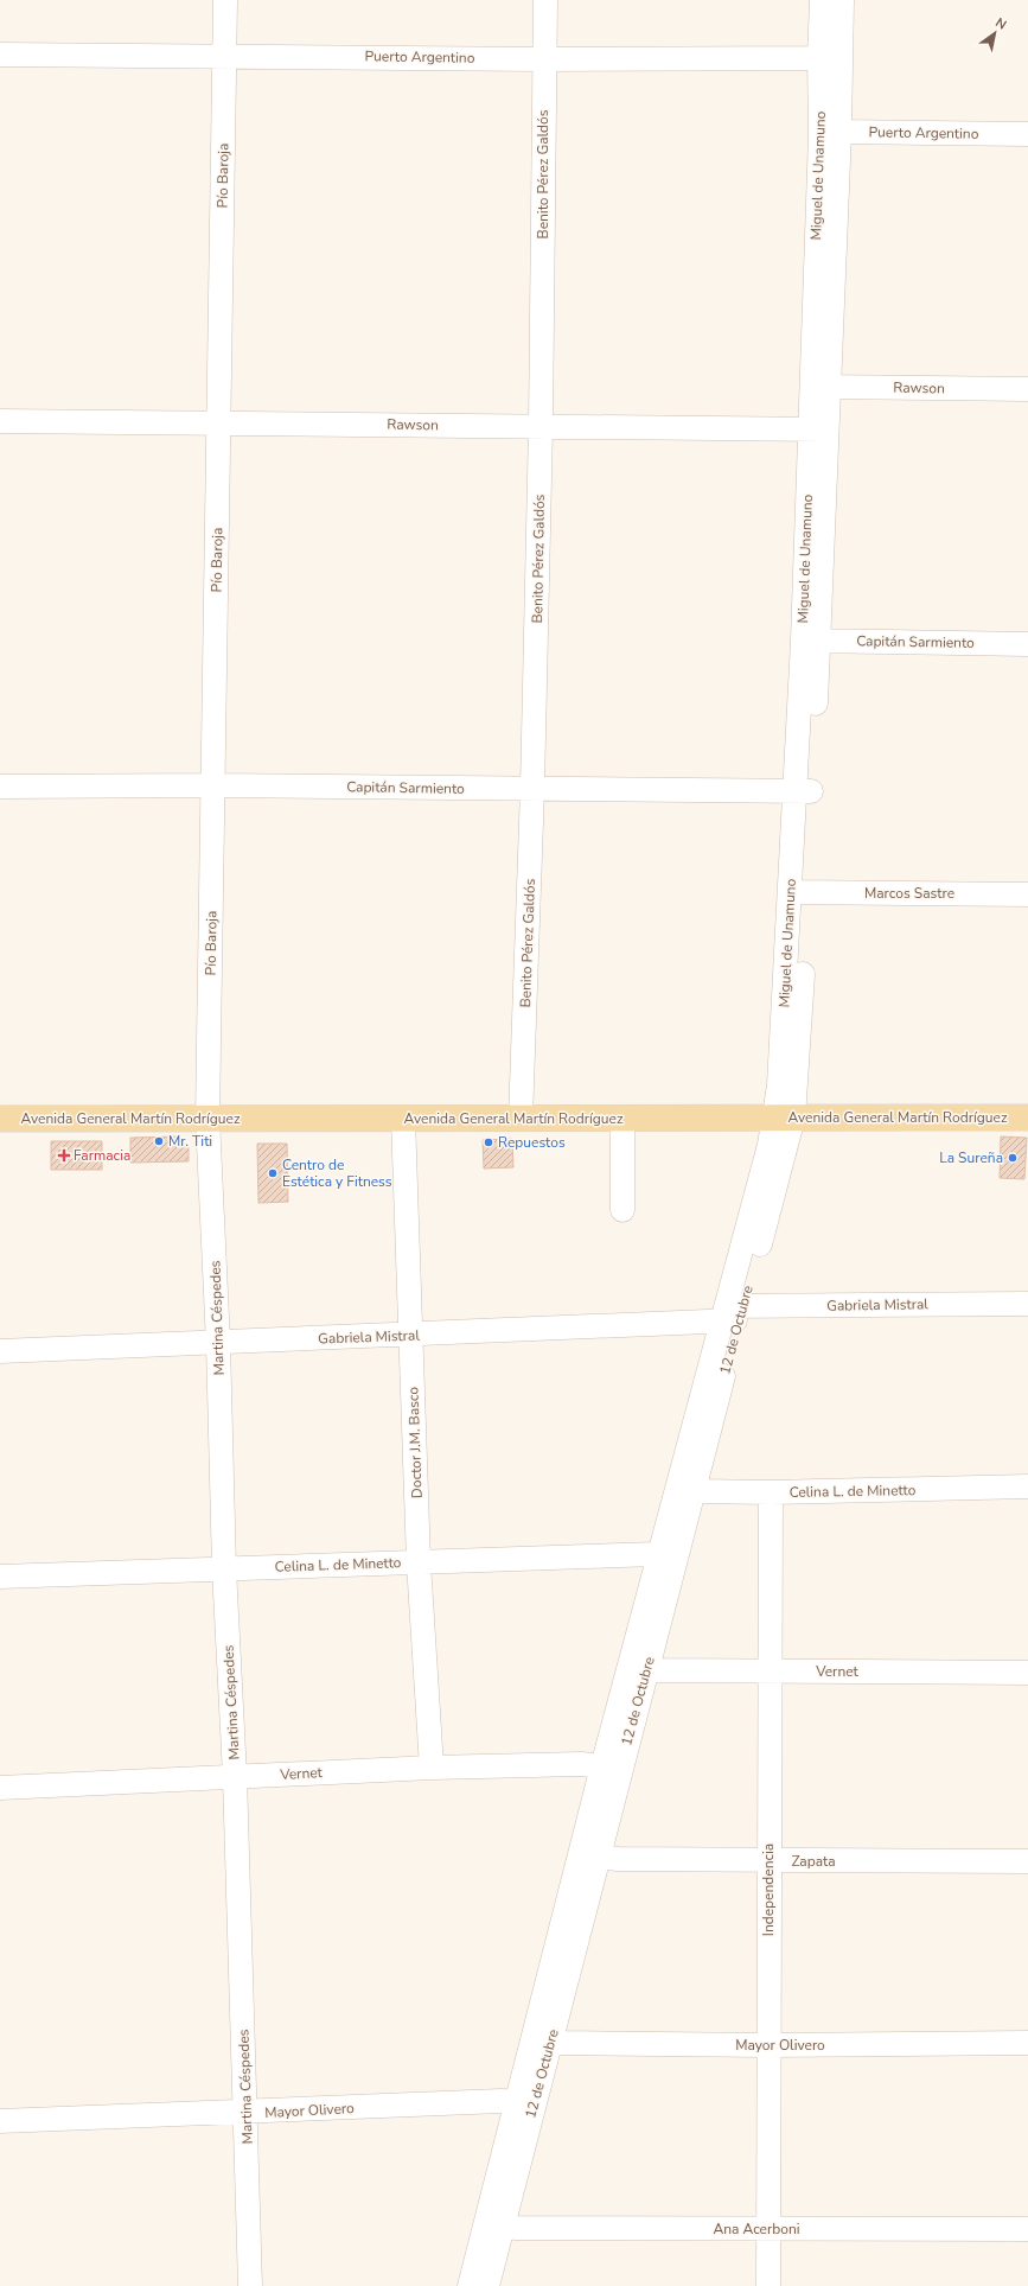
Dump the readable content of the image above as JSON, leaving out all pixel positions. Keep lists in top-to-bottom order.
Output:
{
  "streets": {
    "main road": ["Avenida General Martín Rodríguez"],
    "street": [
      "Puerto Argentino",
      "Benito Pérez Galdós",
      "Pío Baroja",
      "Miguel de Unamuno",
      "Rawson",
      "Capitán Sarmiento",
      "Marcos Sastre",
      "Gabriela Mistral",
      "Martina Céspedes",
      "12 de Octubre",
      "Doctor J.M. Basco",
      "Celina L. de Minetto",
      "Vernet",
      "Zapata",
      "Independencia",
      "Mayor Olivero",
      "Ana Acerboni"
    ]
  },
  "crossings": [
    ["Puerto Argentino", "Benito Pérez Galdós"],
    ["Puerto Argentino", "Pío Baroja"],
    ["Puerto Argentino", "Miguel de Unamuno"],
    ["Benito Pérez Galdós", "Rawson"],
    ["Benito Pérez Galdós", "Capitán Sarmiento"],
    ["Benito Pérez Galdós", "Avenida General Martín Rodríguez"],
    ["Pío Baroja", "Rawson"],
    ["Pío Baroja", "Capitán Sarmiento"],
    ["Pío Baroja", "Avenida General Martín Rodríguez"],
    ["Pío Baroja", "Martina Céspedes"],
    ["Miguel de Unamuno", "Rawson"],
    ["Miguel de Unamuno", "Capitán Sarmiento"],
    ["Miguel de Unamuno", "Marcos Sastre"],
    ["Miguel de Unamuno", "Avenida General Martín Rodríguez"],
    ["Miguel de Unamuno", "12 de Octubre"],
    ["Avenida General Martín Rodríguez", "Martina Céspedes"],
    ["Avenida General Martín Rodríguez", "12 de Octubre"],
    ["Avenida General Martín Rodríguez", "Doctor J.M. Basco"],
    ["Gabriela Mistral", "Martina Céspedes"],
    ["Gabriela Mistral", "12 de Octubre"],
    ["Gabriela Mistral", "Doctor J.M. Basco"],
    ["Martina Céspedes", "Celina L. de Minetto"],
    ["Martina Céspedes", "Vernet"],
    ["Martina Céspedes", "Mayor Olivero"],
    ["12 de Octubre", "Celina L. de Minetto"],
    ["12 de Octubre", "Vernet"],
    ["12 de Octubre", "Zapata"],
    ["12 de Octubre", "Mayor Olivero"],
    ["12 de Octubre", "Ana Acerboni"],
    ["Doctor J.M. Basco", "Celina L. de Minetto"],
    ["Doctor J.M. Basco", "Vernet"],
    ["Celina L. de Minetto", "Independencia"],
    ["Vernet", "Independencia"],
    ["Zapata", "Independencia"],
    ["Independencia", "Mayor Olivero"],
    ["Independencia", "Ana Acerboni"]
  ],
  "places": {
    "other": [
      "Mr. Titi",
      "Repuestos",
      "La Sureña",
      "Centro de Estética y Fitness"
    ],
    "health": ["Farmacia"]
  },
  "north": "top right"
}
